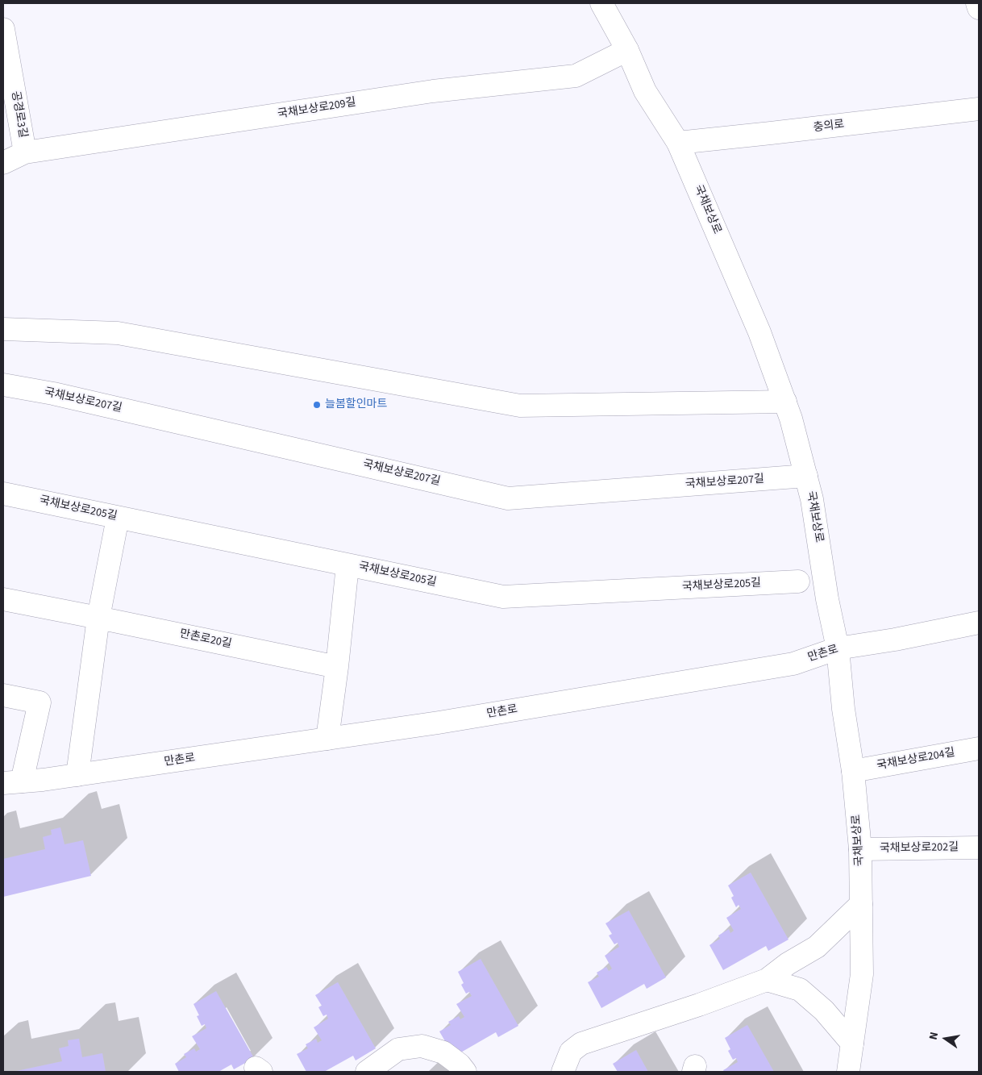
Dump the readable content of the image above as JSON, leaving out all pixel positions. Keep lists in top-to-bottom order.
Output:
{
  "streets": {
    "street": [
      "국채보상로209길",
      "공경로3길",
      "충의로",
      "국채보상로",
      "국채보상로207길",
      "국채보상로205길",
      "만촌로20길",
      "만촌로",
      "국채보상로204길",
      "국채보상로202길"
    ]
  },
  "crossings": [
    ["국채보상로209길", "공경로3길"],
    ["국채보상로209길", "국채보상로"],
    ["충의로", "국채보상로"],
    ["국채보상로", "국채보상로207길"],
    ["국채보상로", "만촌로"],
    ["국채보상로", "국채보상로204길"],
    ["국채보상로", "국채보상로202길"]
  ],
  "places": ["늘봄할인마트"],
  "north": "left"
}
